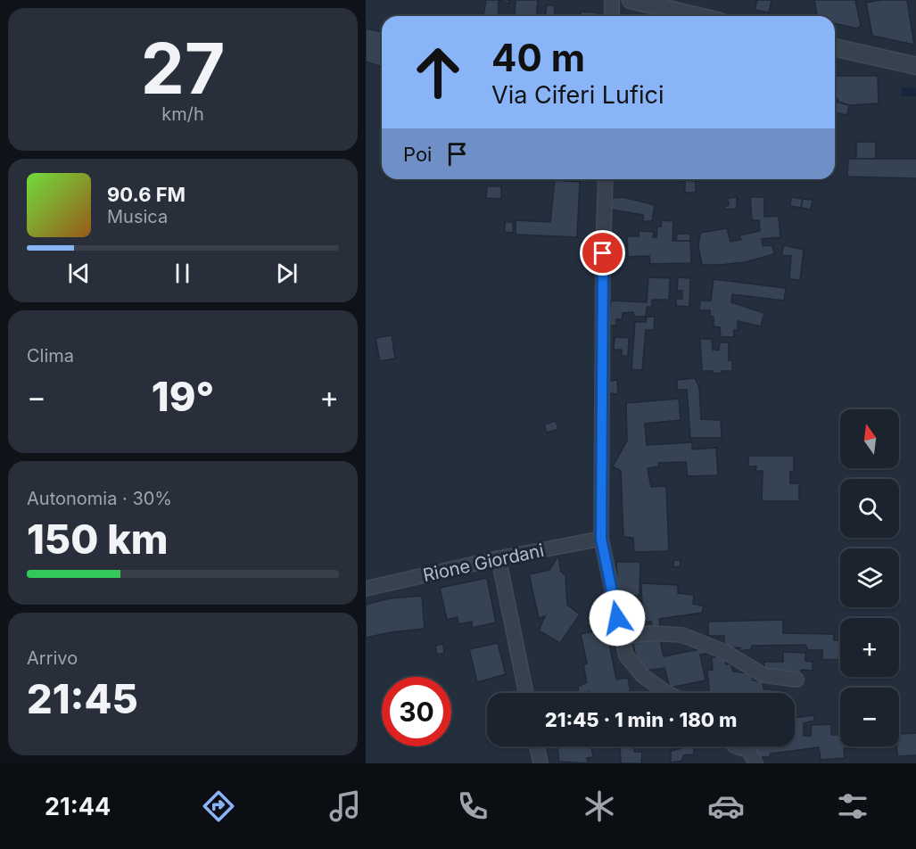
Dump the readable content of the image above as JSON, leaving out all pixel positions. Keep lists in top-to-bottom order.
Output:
{
  "streets": {
    "street": ["Rione Giordani"]
  },
  "north": "top",
  "page": {
    "tile": [
      ["27", "km/h"],
      "Clima",
      ["Autonomia · 30%", "150 km"],
      ["Arrivo", "21:45"]
    ],
    "turn": ["40 m", "Via Ciferi Lufici"],
    "then": "Poi",
    "song": ["90.6 FM", "Musica"],
    "heat": ["−", "19°", "+"],
    "map_buttons": ["+", "−"],
    "limit": "30",
    "trip": "21:45 · 1 min · 180 m",
    "tabs": "21:44"
  }
}
